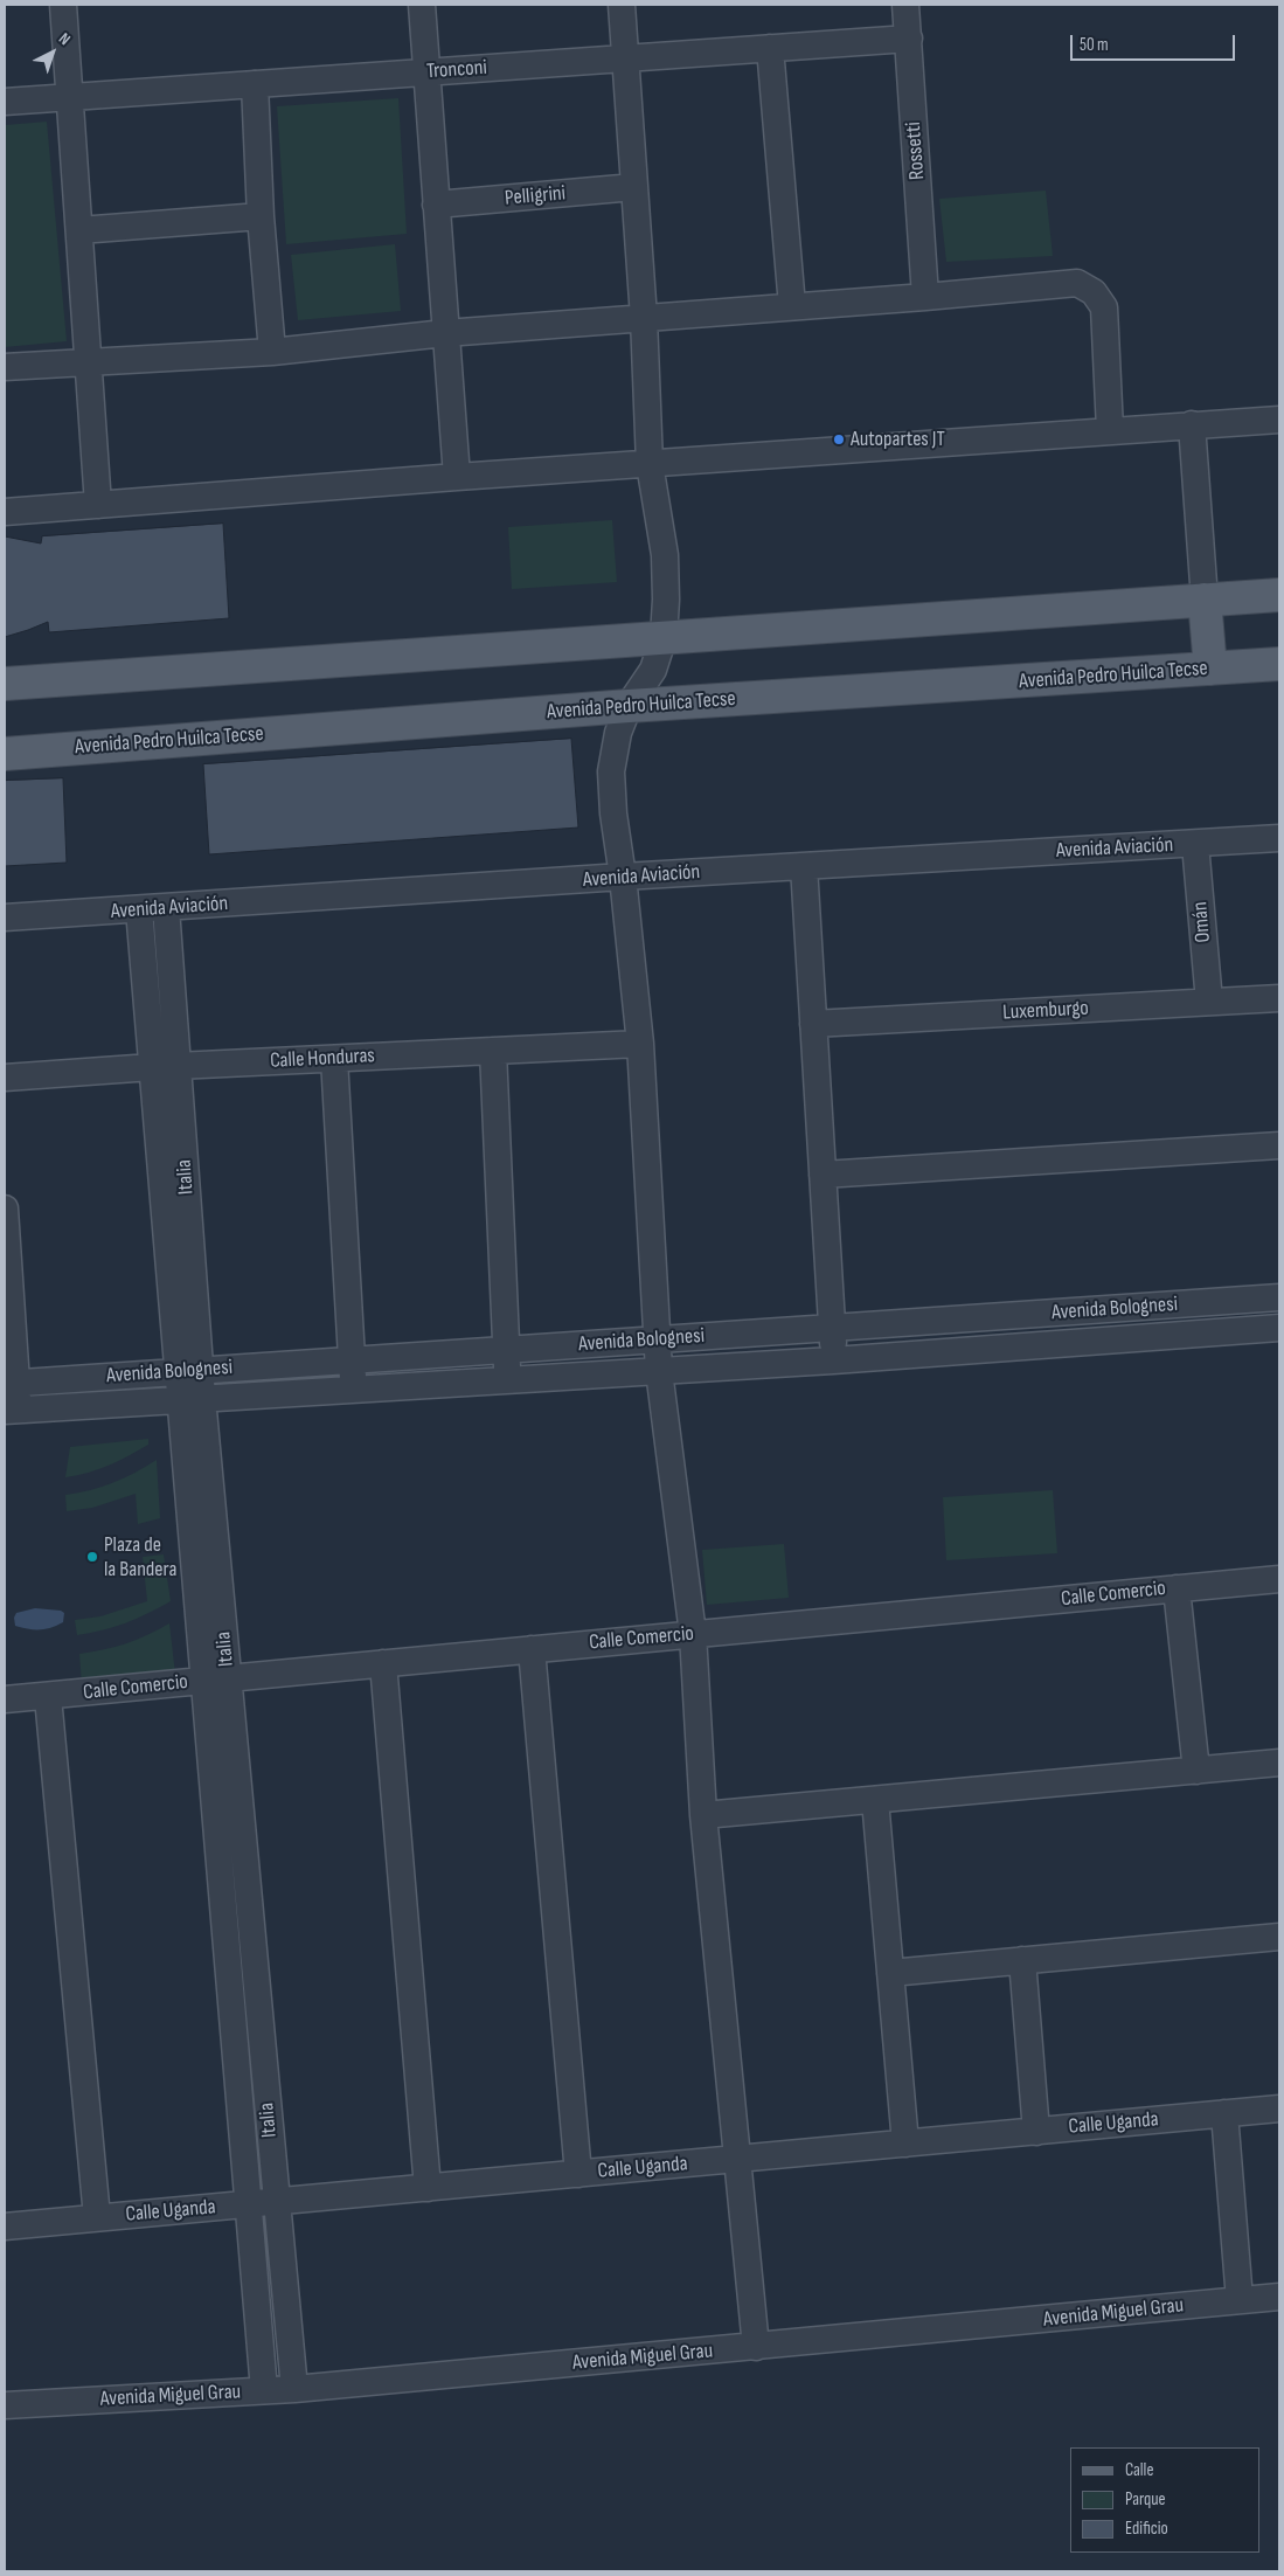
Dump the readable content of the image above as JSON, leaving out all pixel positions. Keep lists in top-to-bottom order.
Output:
{
  "streets": {
    "main road": ["Avenida Pedro Huilca Tecse"],
    "street": [
      "Tronconi",
      "Rossetti",
      "Pelligrini",
      "Avenida Aviación",
      "Omán",
      "Luxemburgo",
      "Calle Honduras",
      "Italia",
      "Avenida Bolognesi",
      "Calle Comercio",
      "Calle Uganda",
      "Avenida Miguel Grau"
    ]
  },
  "crossings": [
    ["Tronconi", "Rossetti"],
    ["Avenida Aviación", "Omán"],
    ["Avenida Aviación", "Italia"],
    ["Omán", "Luxemburgo"],
    ["Calle Honduras", "Italia"],
    ["Italia", "Avenida Bolognesi"],
    ["Italia", "Calle Comercio"],
    ["Italia", "Calle Uganda"],
    ["Italia", "Avenida Miguel Grau"]
  ],
  "places": ["Autopartes JT", "Plaza de la Bandera"],
  "legend": ["Calle", "Parque", "Edificio"],
  "scale_bar": "50 m",
  "north": "top right"
}
